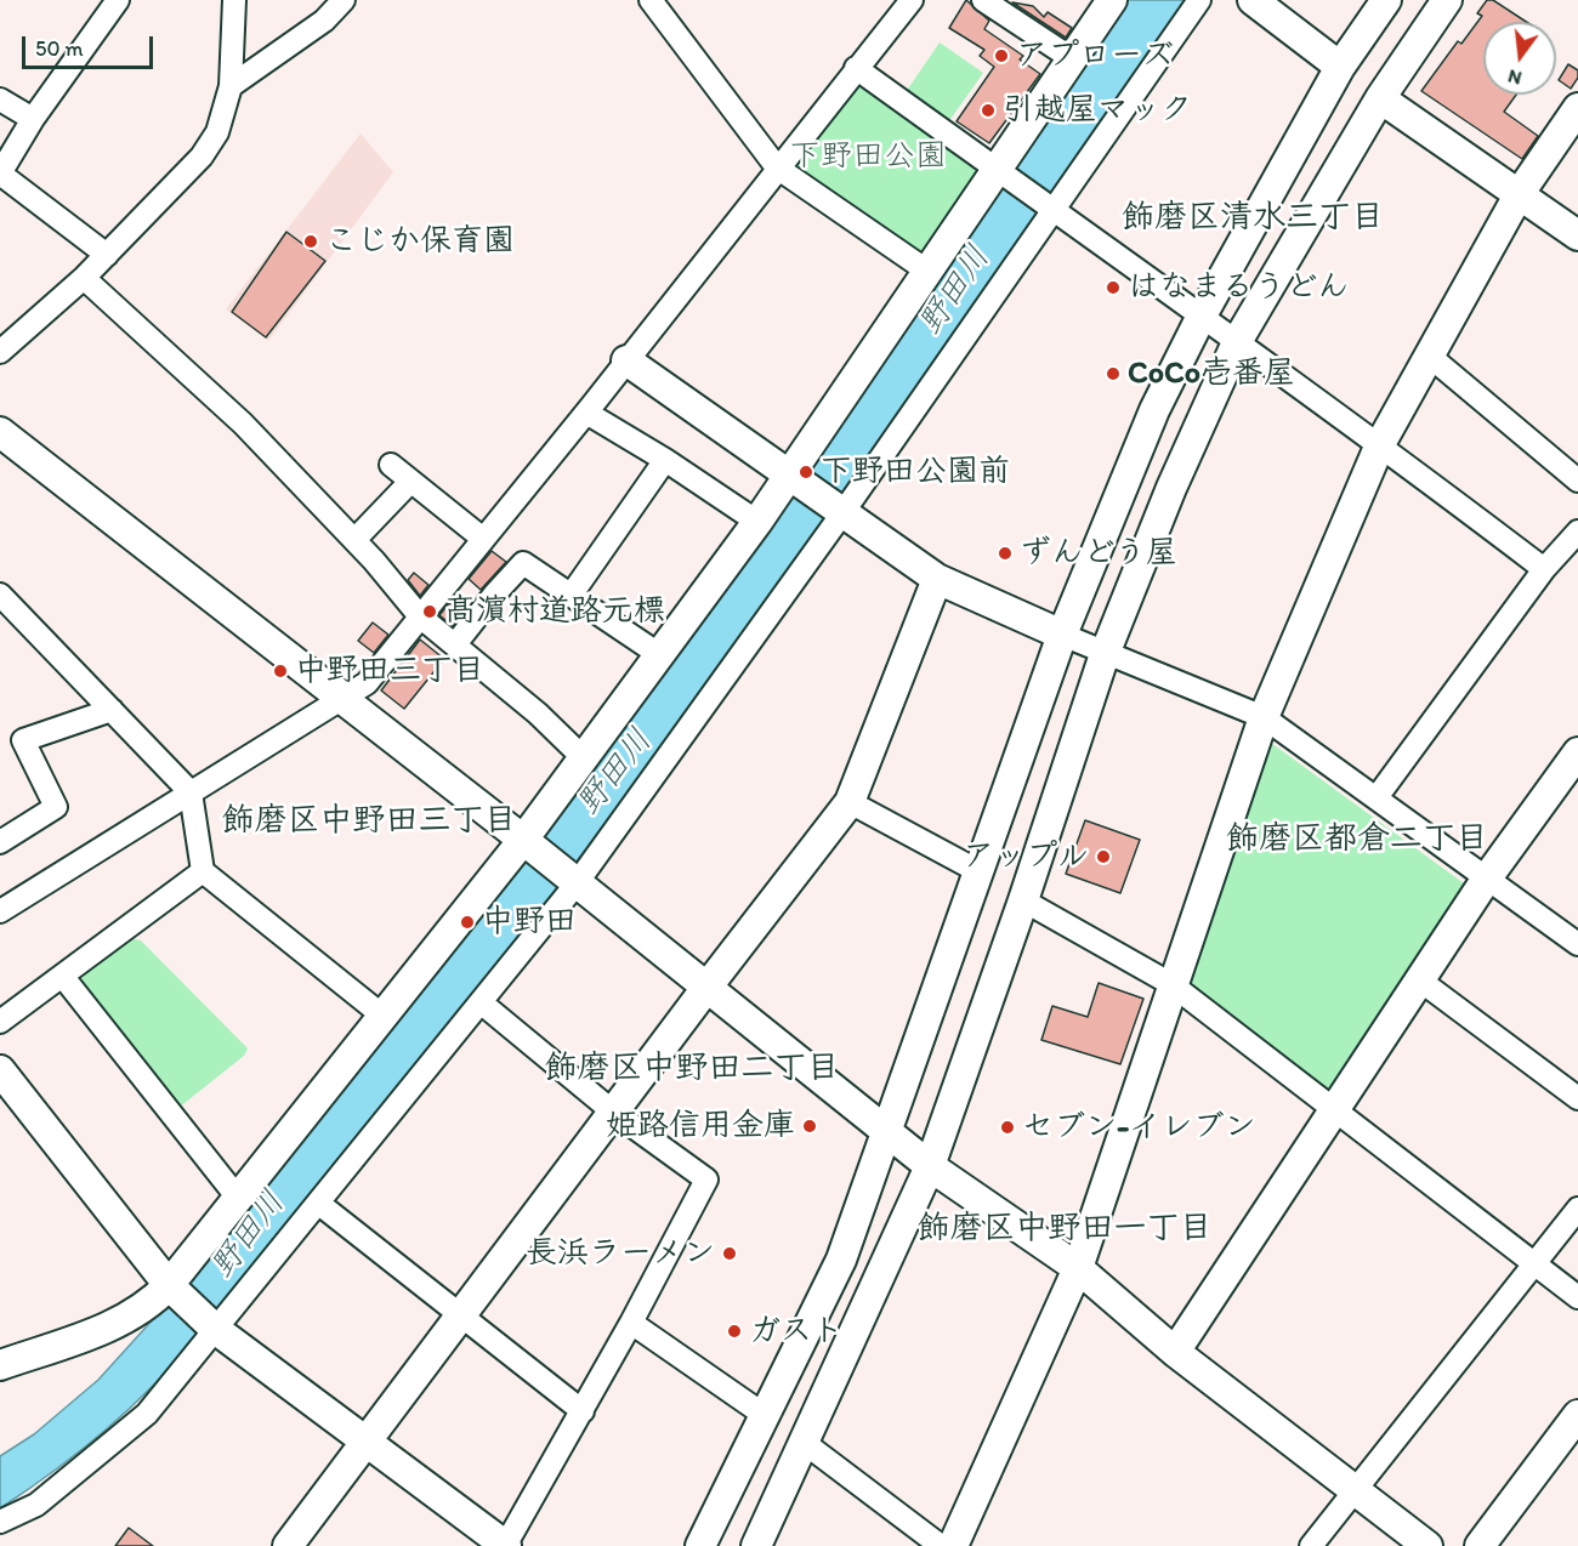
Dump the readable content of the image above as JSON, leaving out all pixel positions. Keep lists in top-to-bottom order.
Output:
{
  "districts": [
    "飾磨区清水三丁目",
    "飾磨区中野田三丁目",
    "飾磨区都倉二丁目",
    "飾磨区中野田二丁目",
    "飾磨区中野田一丁目"
  ],
  "water": ["野田川"],
  "parks": ["下野田公園"],
  "places": [
    "アプローズ",
    "引越屋マック",
    "こじか保育園",
    "はなまるうどん",
    "CoCo壱番屋",
    "下野田公園前",
    "ずんどう屋",
    "髙濵村道路元標",
    "中野田三丁目",
    "アップル",
    "中野田",
    "姫路信用金庫",
    "セブン-イレブン",
    "長浜ラーメン",
    "ガスト"
  ],
  "scale_bar": "50 m",
  "north": "bottom"
}
